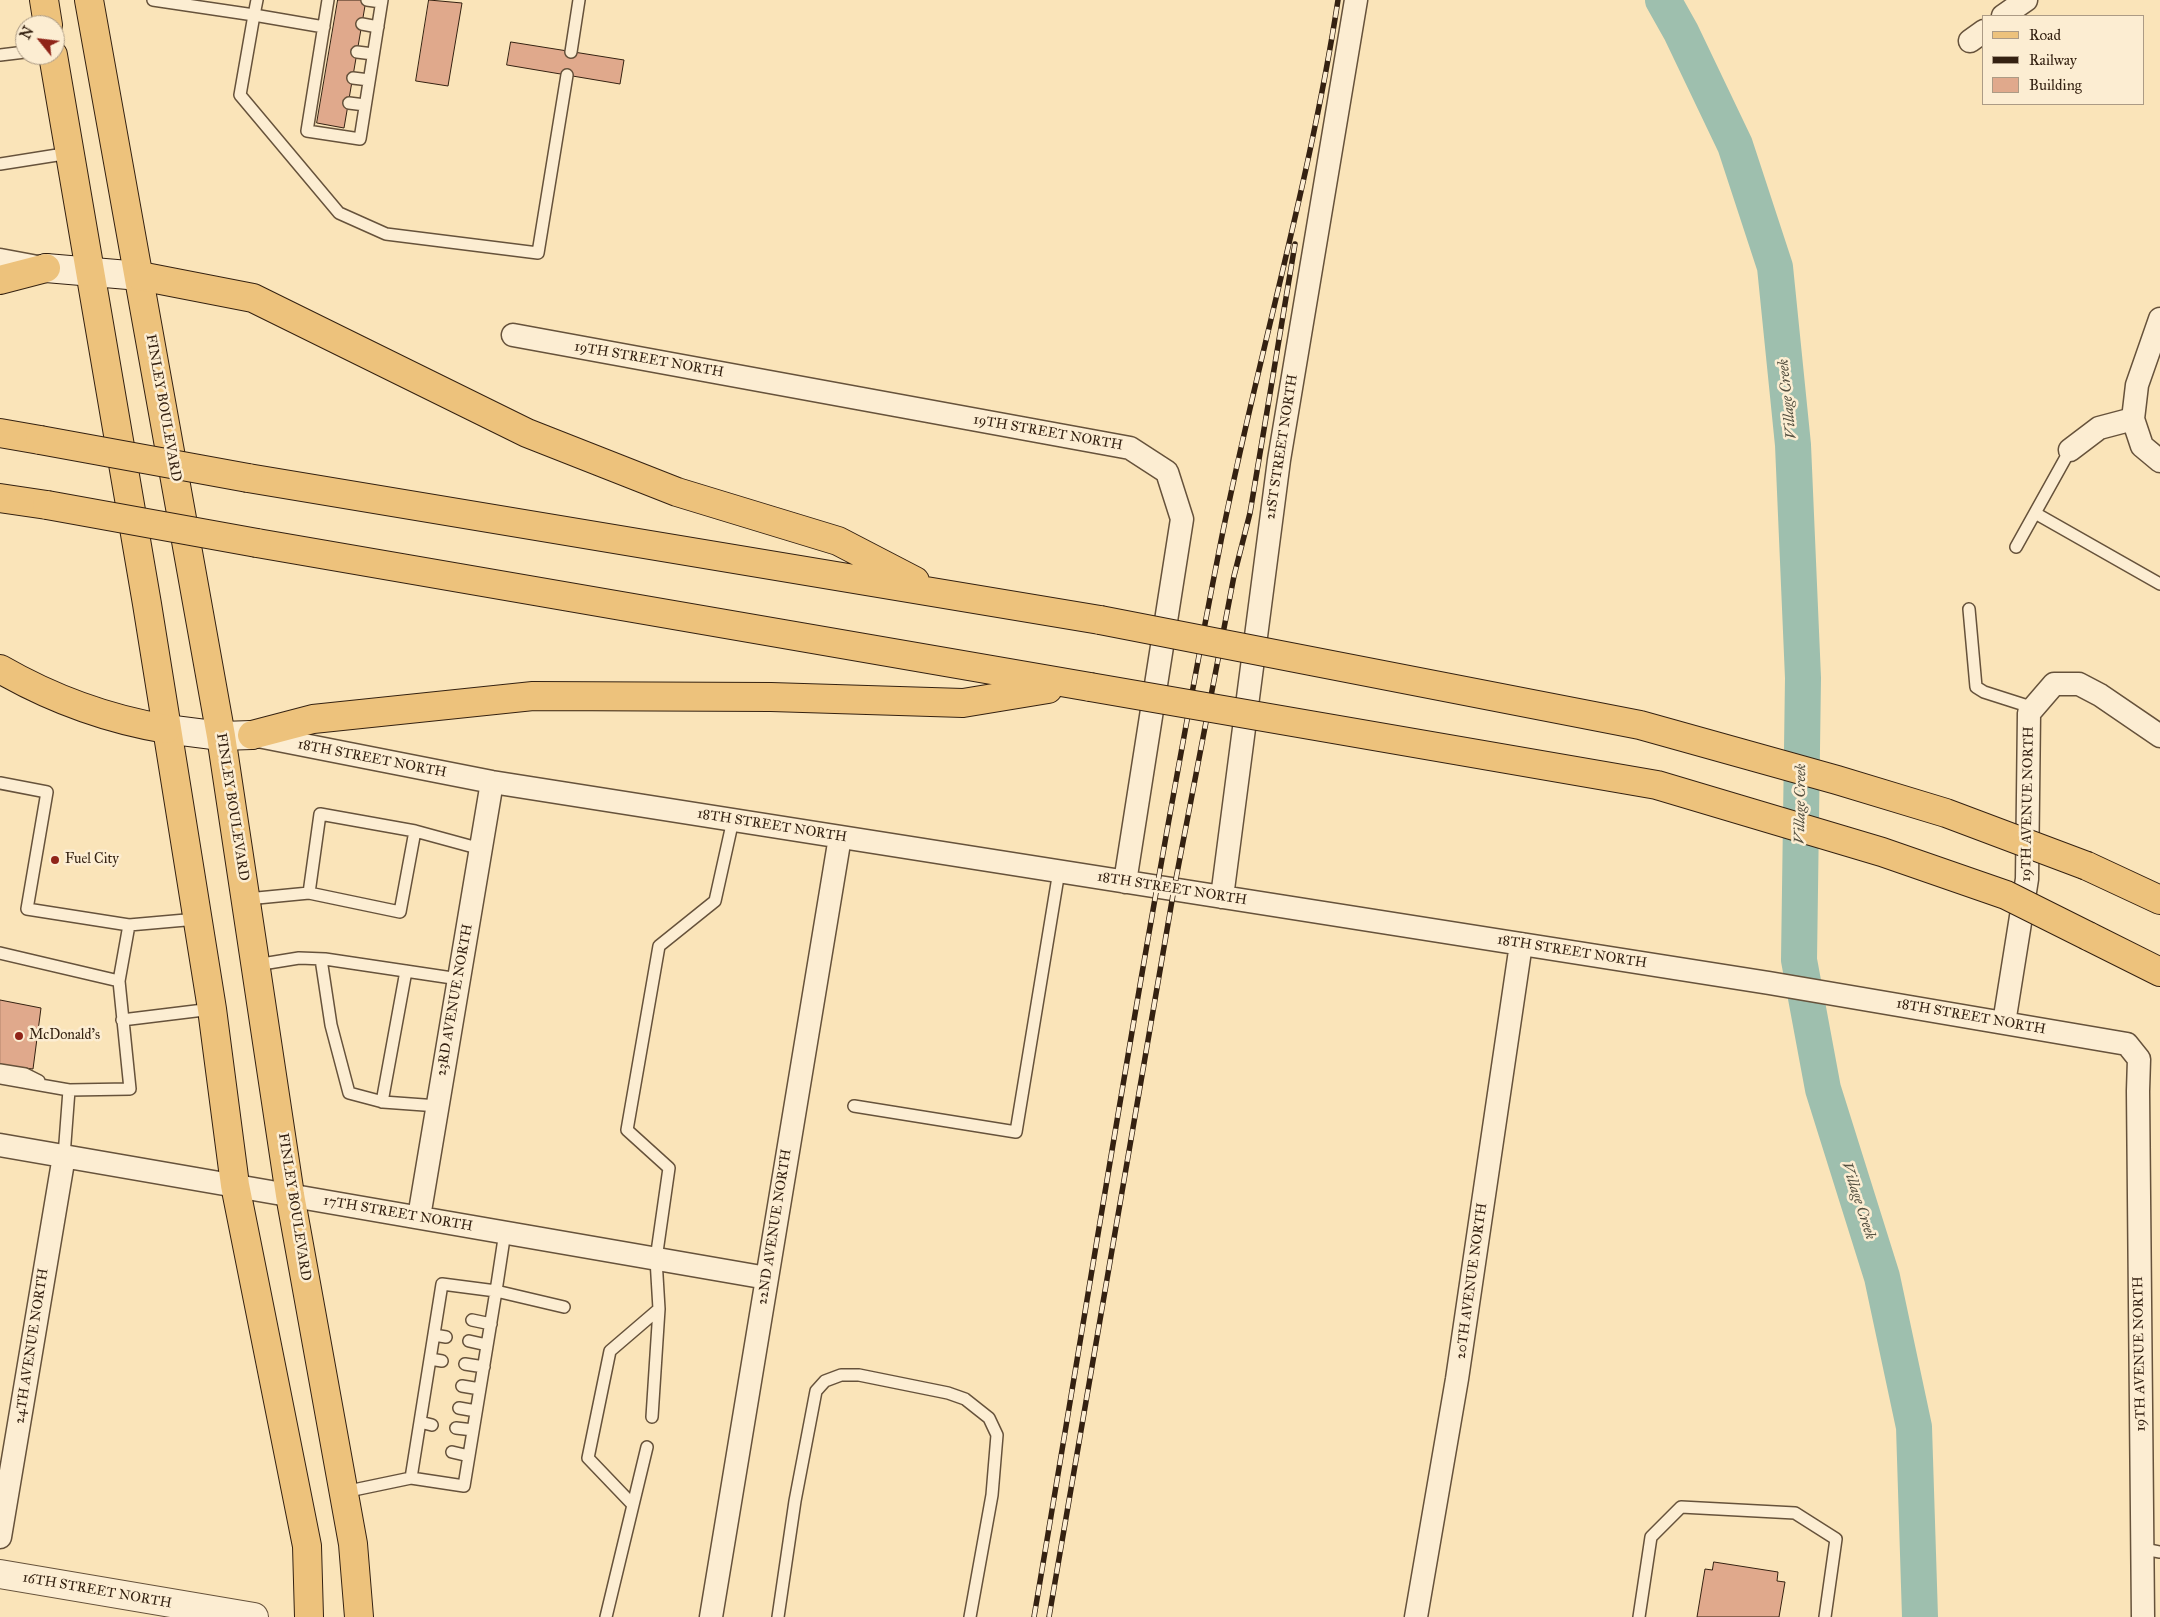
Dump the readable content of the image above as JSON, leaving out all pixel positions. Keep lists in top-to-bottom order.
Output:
{
  "streets": {
    "main road": ["FINLEY BOULEVARD"],
    "street": [
      "19TH STREET NORTH",
      "21ST STREET NORTH",
      "18TH STREET NORTH",
      "19TH AVENUE NORTH",
      "23RD AVENUE NORTH",
      "17TH STREET NORTH",
      "22ND AVENUE NORTH",
      "20TH AVENUE NORTH",
      "24TH AVENUE NORTH",
      "16TH STREET NORTH"
    ]
  },
  "crossings": [
    ["19TH STREET NORTH", "18TH STREET NORTH"],
    ["FINLEY BOULEVARD", "18TH STREET NORTH"],
    ["FINLEY BOULEVARD", "17TH STREET NORTH"],
    ["21ST STREET NORTH", "18TH STREET NORTH"],
    ["18TH STREET NORTH", "19TH AVENUE NORTH"],
    ["18TH STREET NORTH", "23RD AVENUE NORTH"],
    ["18TH STREET NORTH", "22ND AVENUE NORTH"],
    ["18TH STREET NORTH", "20TH AVENUE NORTH"],
    ["23RD AVENUE NORTH", "17TH STREET NORTH"],
    ["17TH STREET NORTH", "22ND AVENUE NORTH"],
    ["17TH STREET NORTH", "24TH AVENUE NORTH"]
  ],
  "water": ["Village Creek"],
  "places": ["Fuel City", "McDonald's"],
  "legend": ["Road", "Railway", "Building"],
  "north": "top left"
}
